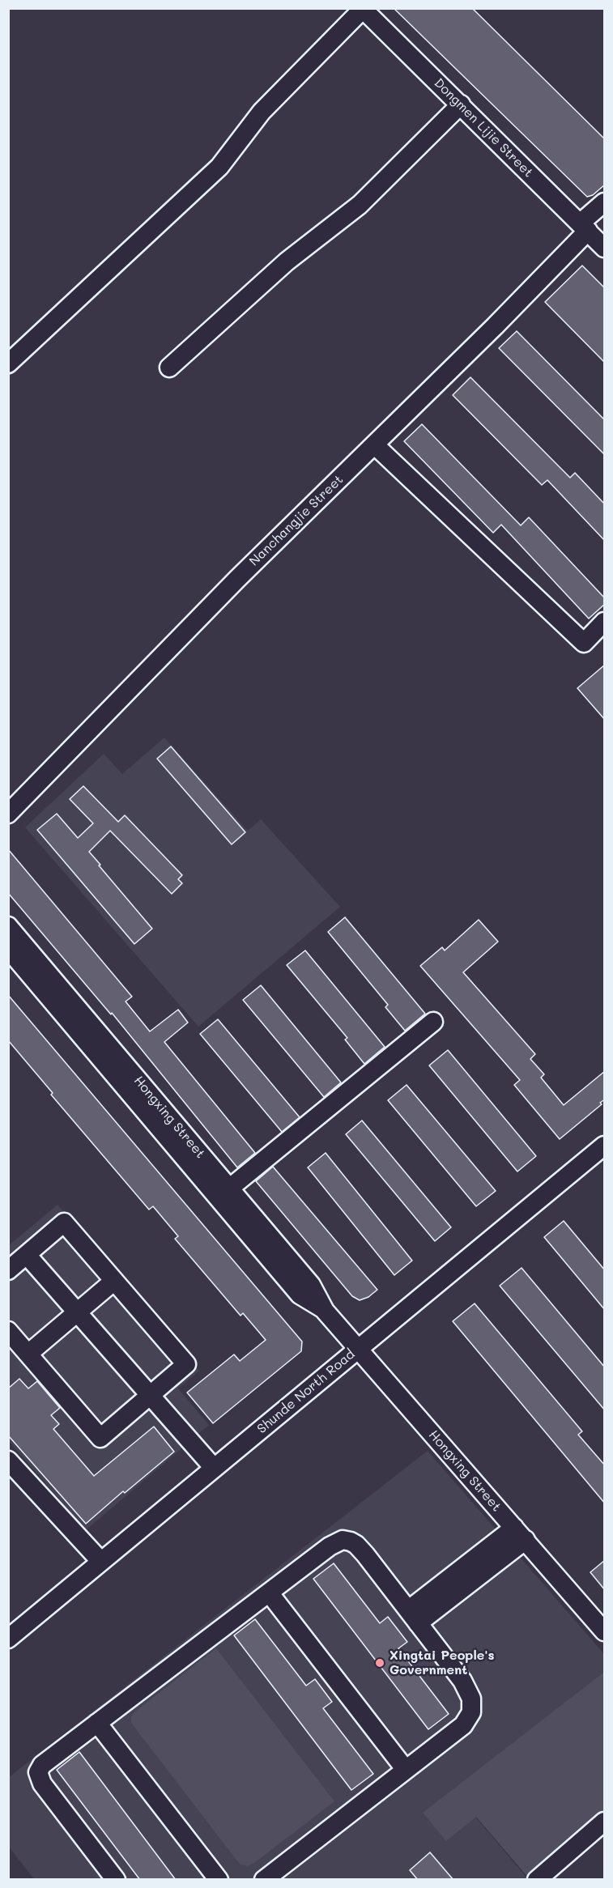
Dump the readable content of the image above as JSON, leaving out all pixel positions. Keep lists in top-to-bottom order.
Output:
{
  "streets": {
    "street": [
      "Dongmen Lijie Street",
      "Nanchangjie Street",
      "Hongxing Street",
      "Shunde North Road"
    ]
  },
  "crossings": [
    ["Dongmen Lijie Street", "Nanchangjie Street"],
    ["Hongxing Street", "Shunde North Road"]
  ],
  "places": ["Xingtai People's Government"]
}
